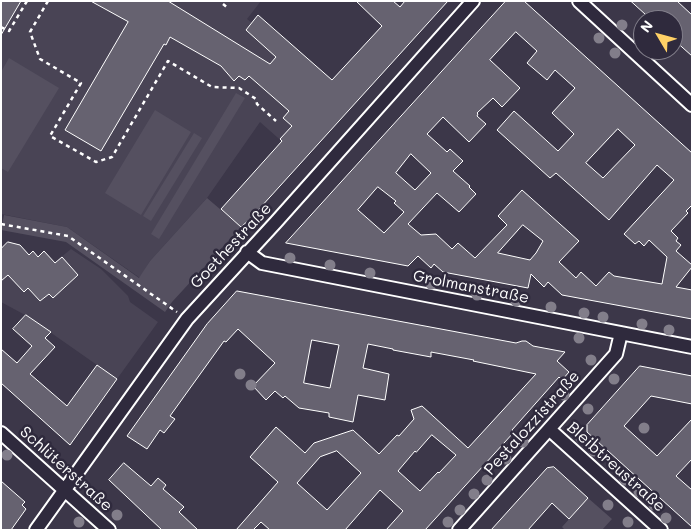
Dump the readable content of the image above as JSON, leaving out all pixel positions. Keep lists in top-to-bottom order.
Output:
{
  "streets": {
    "street": [
      "Goethestraße",
      "Grolmanstraße",
      "Pestalozzistraße",
      "Bleibtreustraße",
      "Schlüterstraße"
    ]
  },
  "crossings": [
    ["Goethestraße", "Grolmanstraße"],
    ["Goethestraße", "Schlüterstraße"],
    ["Grolmanstraße", "Pestalozzistraße"],
    ["Pestalozzistraße", "Bleibtreustraße"]
  ],
  "north": "top left"
}
